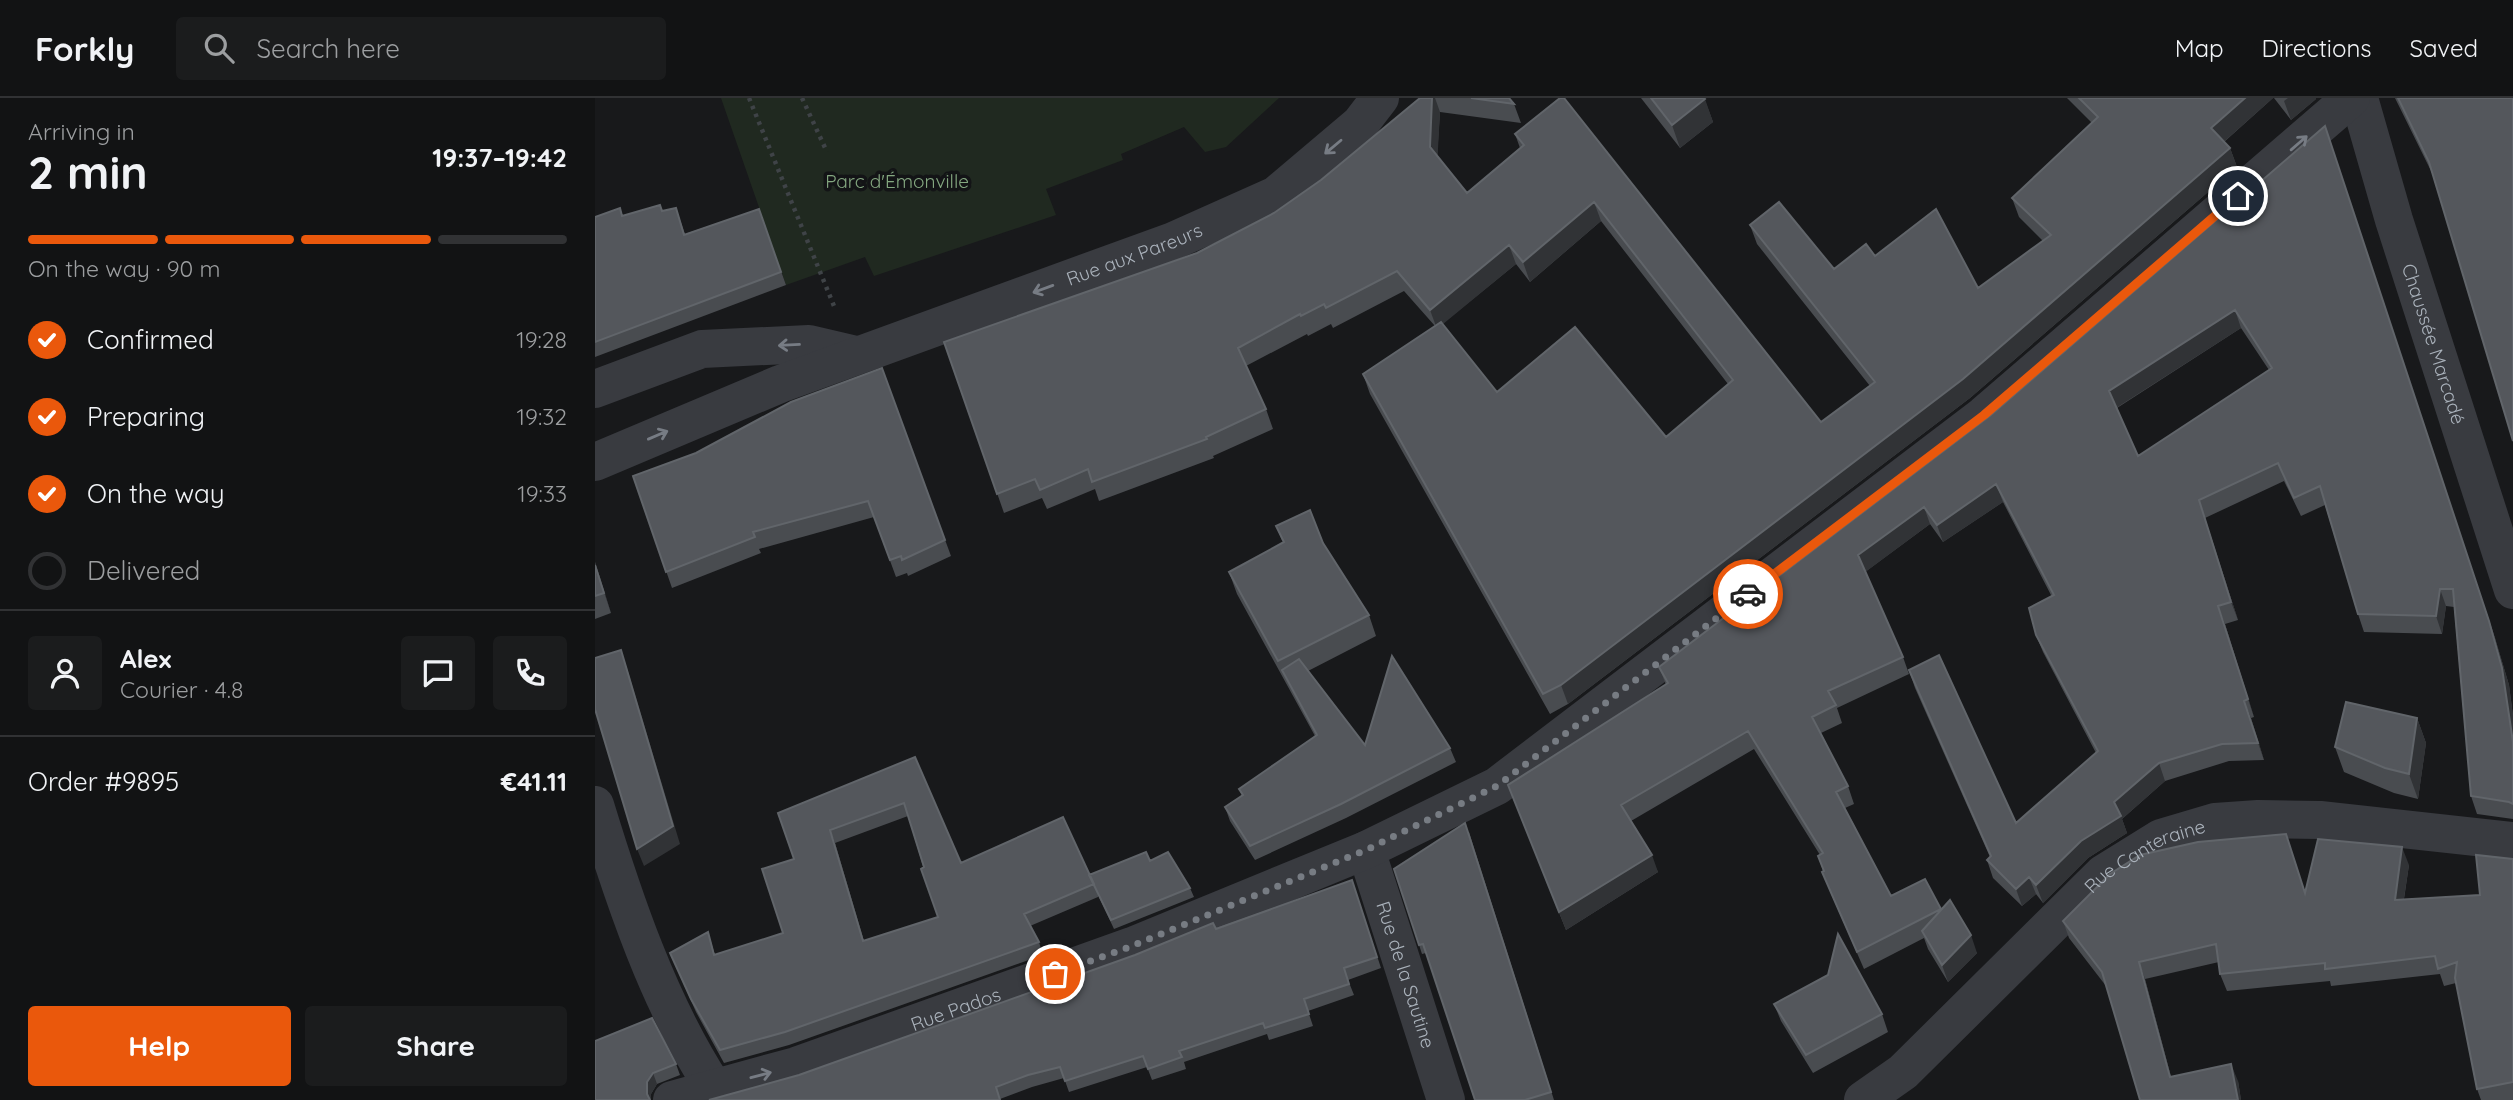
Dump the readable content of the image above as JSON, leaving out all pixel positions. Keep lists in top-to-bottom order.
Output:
{
  "streets": {
    "street": [
      "Rue aux Pareurs",
      "Chaussée Marcadé",
      "Rue Canteraine",
      "Rue de la Sautine",
      "Rue Pados"
    ]
  },
  "crossings": [
    ["Rue de la Sautine", "Rue Pados"]
  ],
  "one_way": ["Rue Pados"],
  "parks": ["Parc d'Émonville"],
  "page": {
    "header": "Forkly",
    "search": "Search here",
    "nav": ["Map", "Directions", "Saved"],
    "heading": ["2 min", "Arriving in", "19:37–19:42"],
    "panel": [
      "Alex",
      "Courier · 4.8",
      "Order #9895",
      "€41.11"
    ],
    "bar": "On the way · 90 m",
    "list": [
      ["Confirmed", "19:28"],
      ["Preparing", "19:32"],
      ["On the way", "19:33"],
      "Delivered"
    ],
    "buttons": ["Help", "Share"]
  }
}
